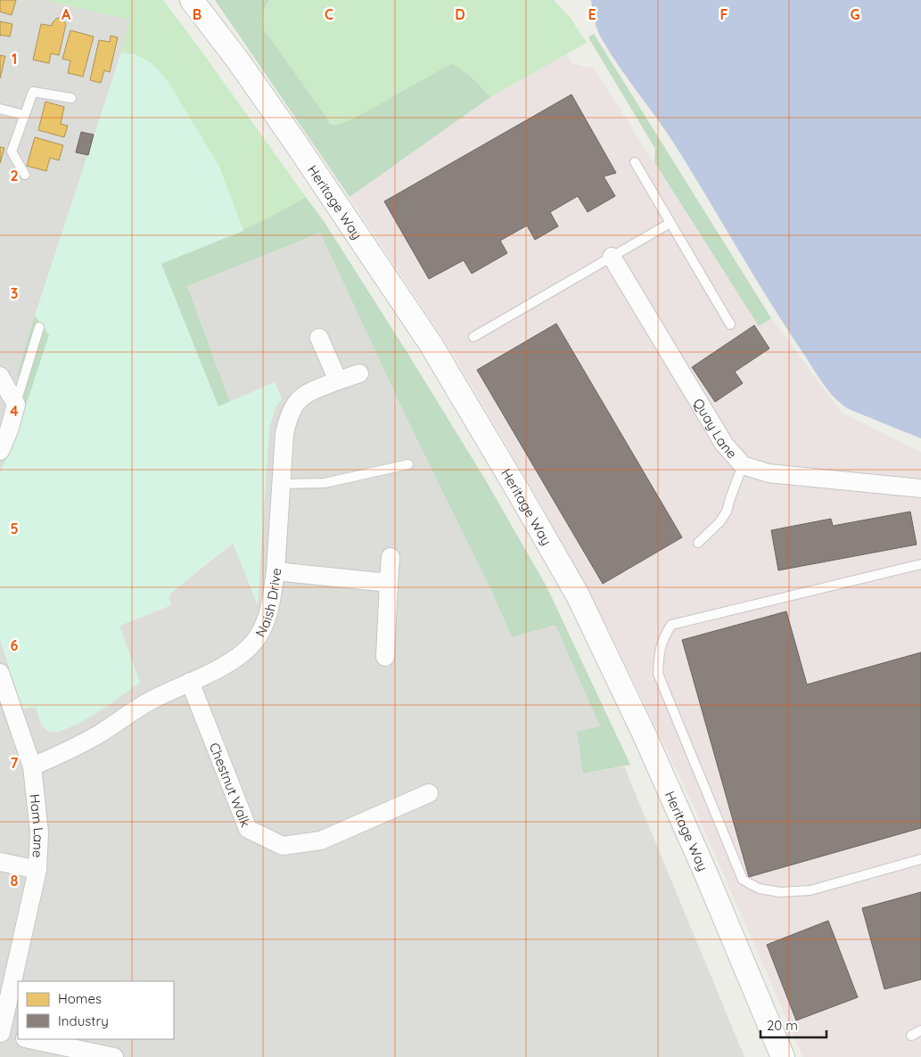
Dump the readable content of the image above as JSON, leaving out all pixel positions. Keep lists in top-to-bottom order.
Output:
{
  "streets": {
    "street": [
      "Heritage Way",
      "Quay Lane",
      "Naish Drive",
      "Chestnut Walk",
      "Ham Lane"
    ]
  },
  "crossings": [
    ["Naish Drive", "Chestnut Walk"],
    ["Naish Drive", "Ham Lane"]
  ],
  "legend": ["Homes", "Industry"],
  "scale_bar": "20 m",
  "grid": {
    "columns": [
      "A",
      "B",
      "C",
      "D",
      "E",
      "F",
      "G"
    ],
    "rows": [
      "1",
      "2",
      "3",
      "4",
      "5",
      "6",
      "7",
      "8"
    ]
  }
}
